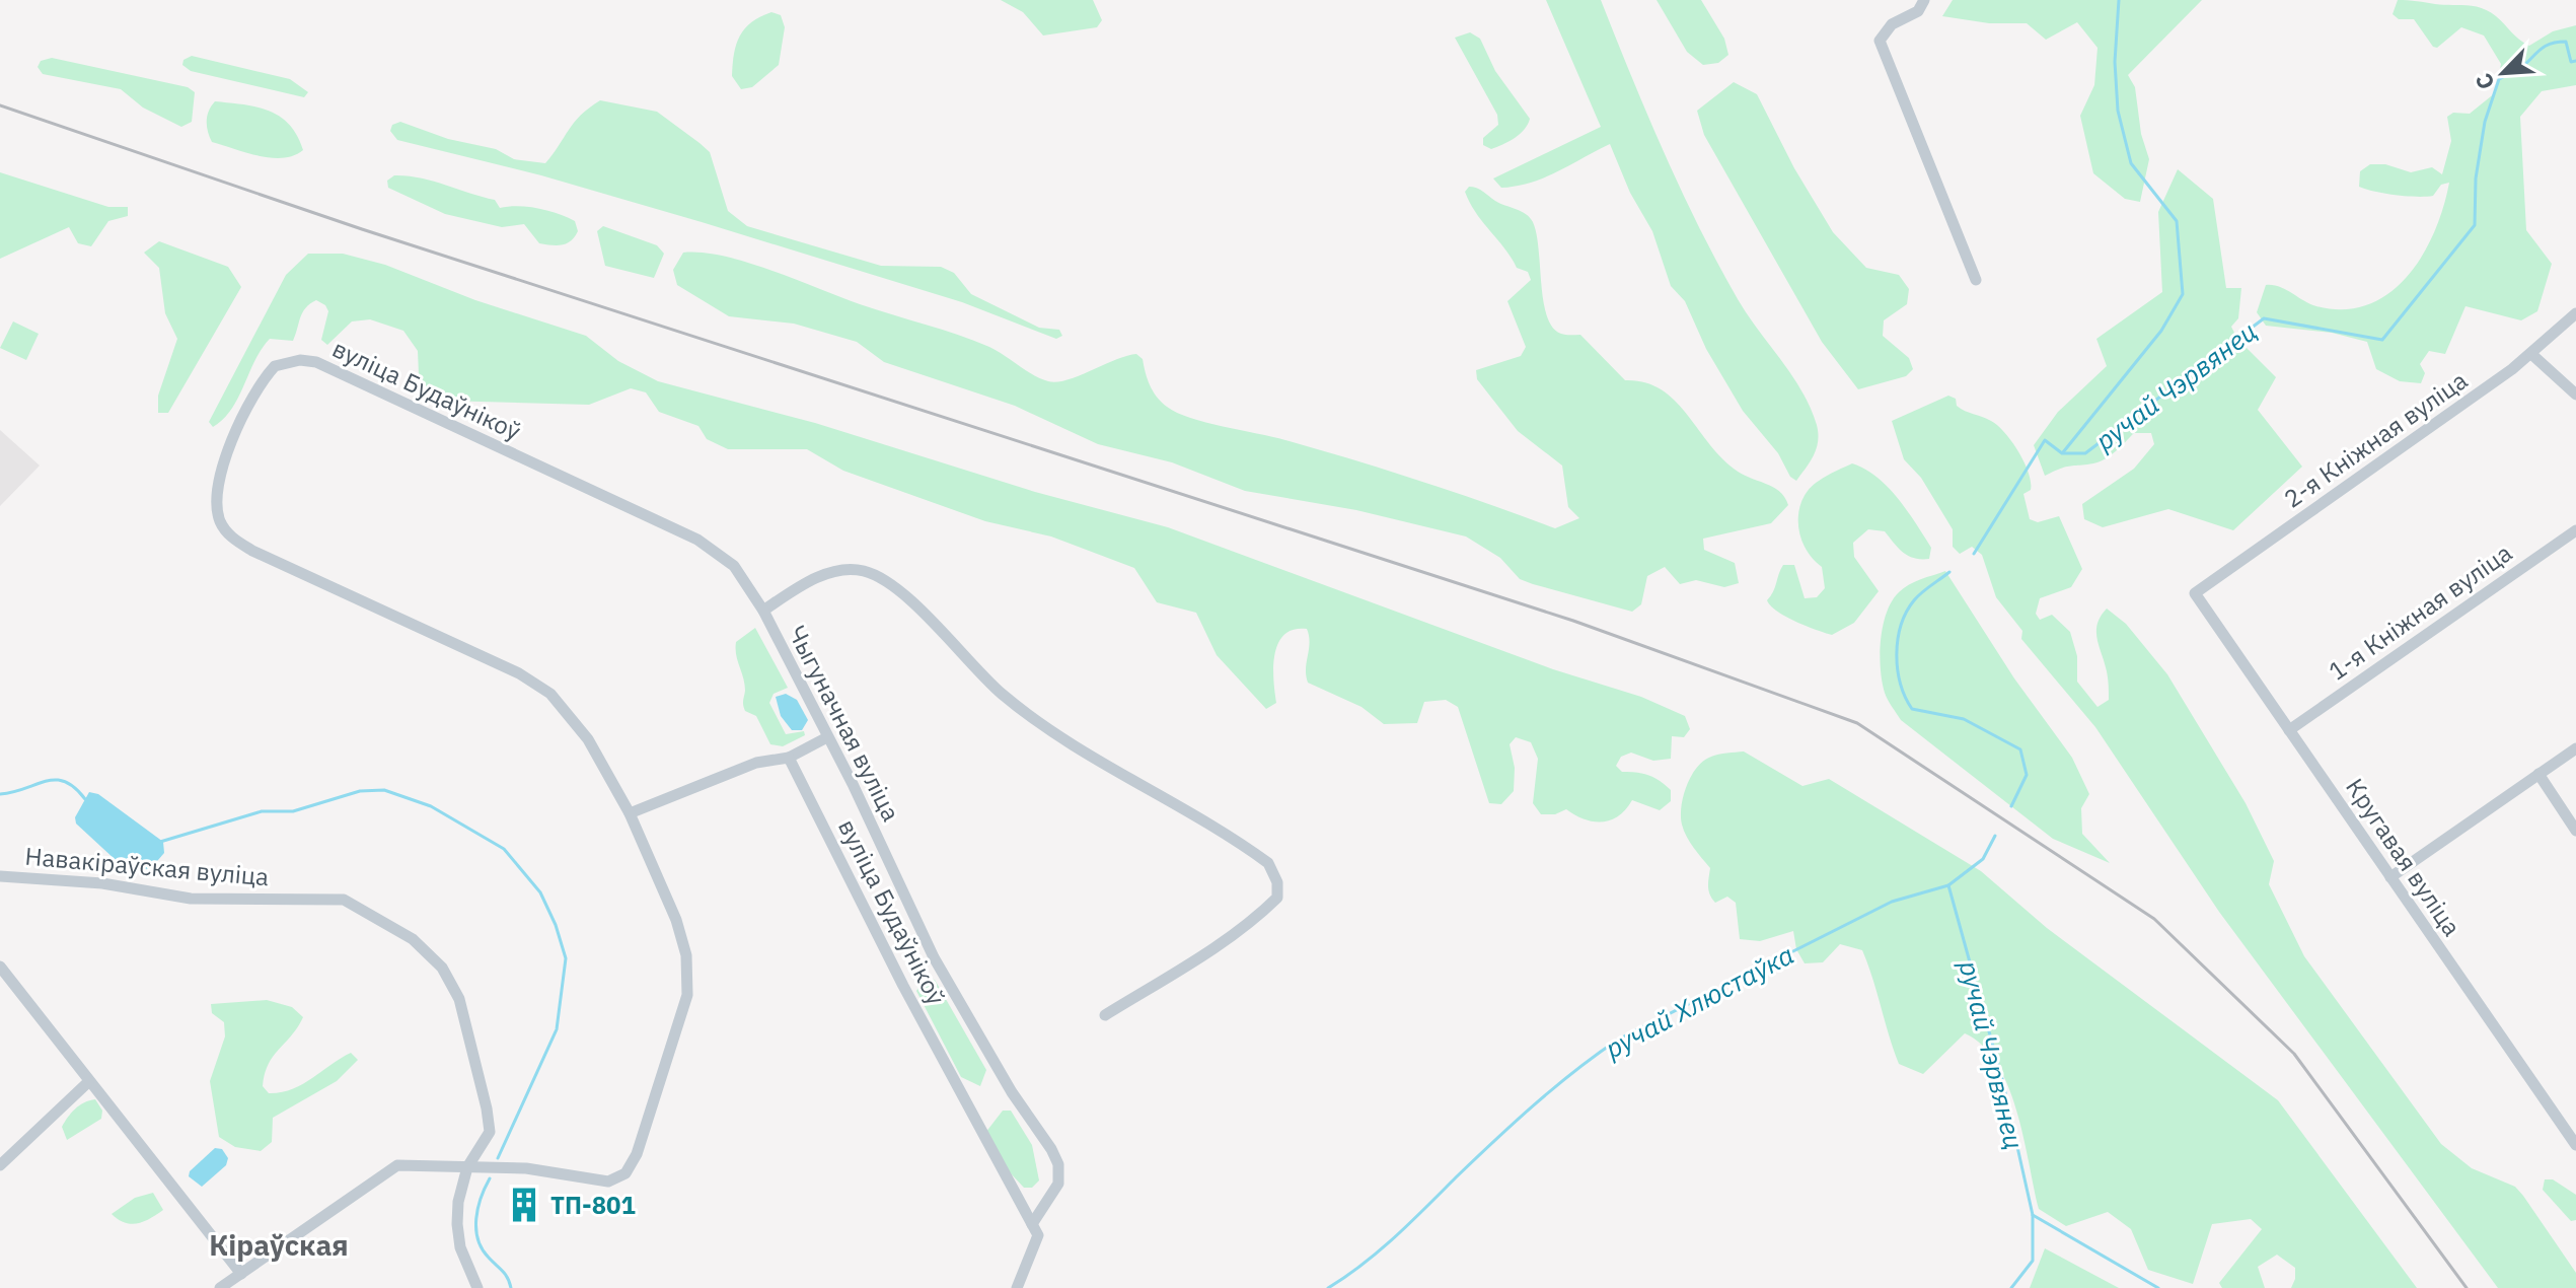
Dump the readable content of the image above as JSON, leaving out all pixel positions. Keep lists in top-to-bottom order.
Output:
{
  "streets": {
    "street": [
      "вуліца Будаўнікоў",
      "2-я Кніжная вуліца",
      "1-я Кніжная вуліца",
      "Чыгуначная вуліца",
      "Кругавая вуліца",
      "Навакіраўская вуліца"
    ]
  },
  "crossings": [
    ["вуліца Будаўнікоў", "Чыгуначная вуліца"],
    ["вуліца Будаўнікоў", "Навакіраўская вуліца"],
    ["2-я Кніжная вуліца", "Кругавая вуліца"],
    ["1-я Кніжная вуліца", "Кругавая вуліца"]
  ],
  "districts": ["Кіраўская"],
  "water": ["ручай Чэрвянец", "ручай Хлюстаўка"],
  "places": {
    "building": ["ТП-801"]
  },
  "north": "bottom left"
}
